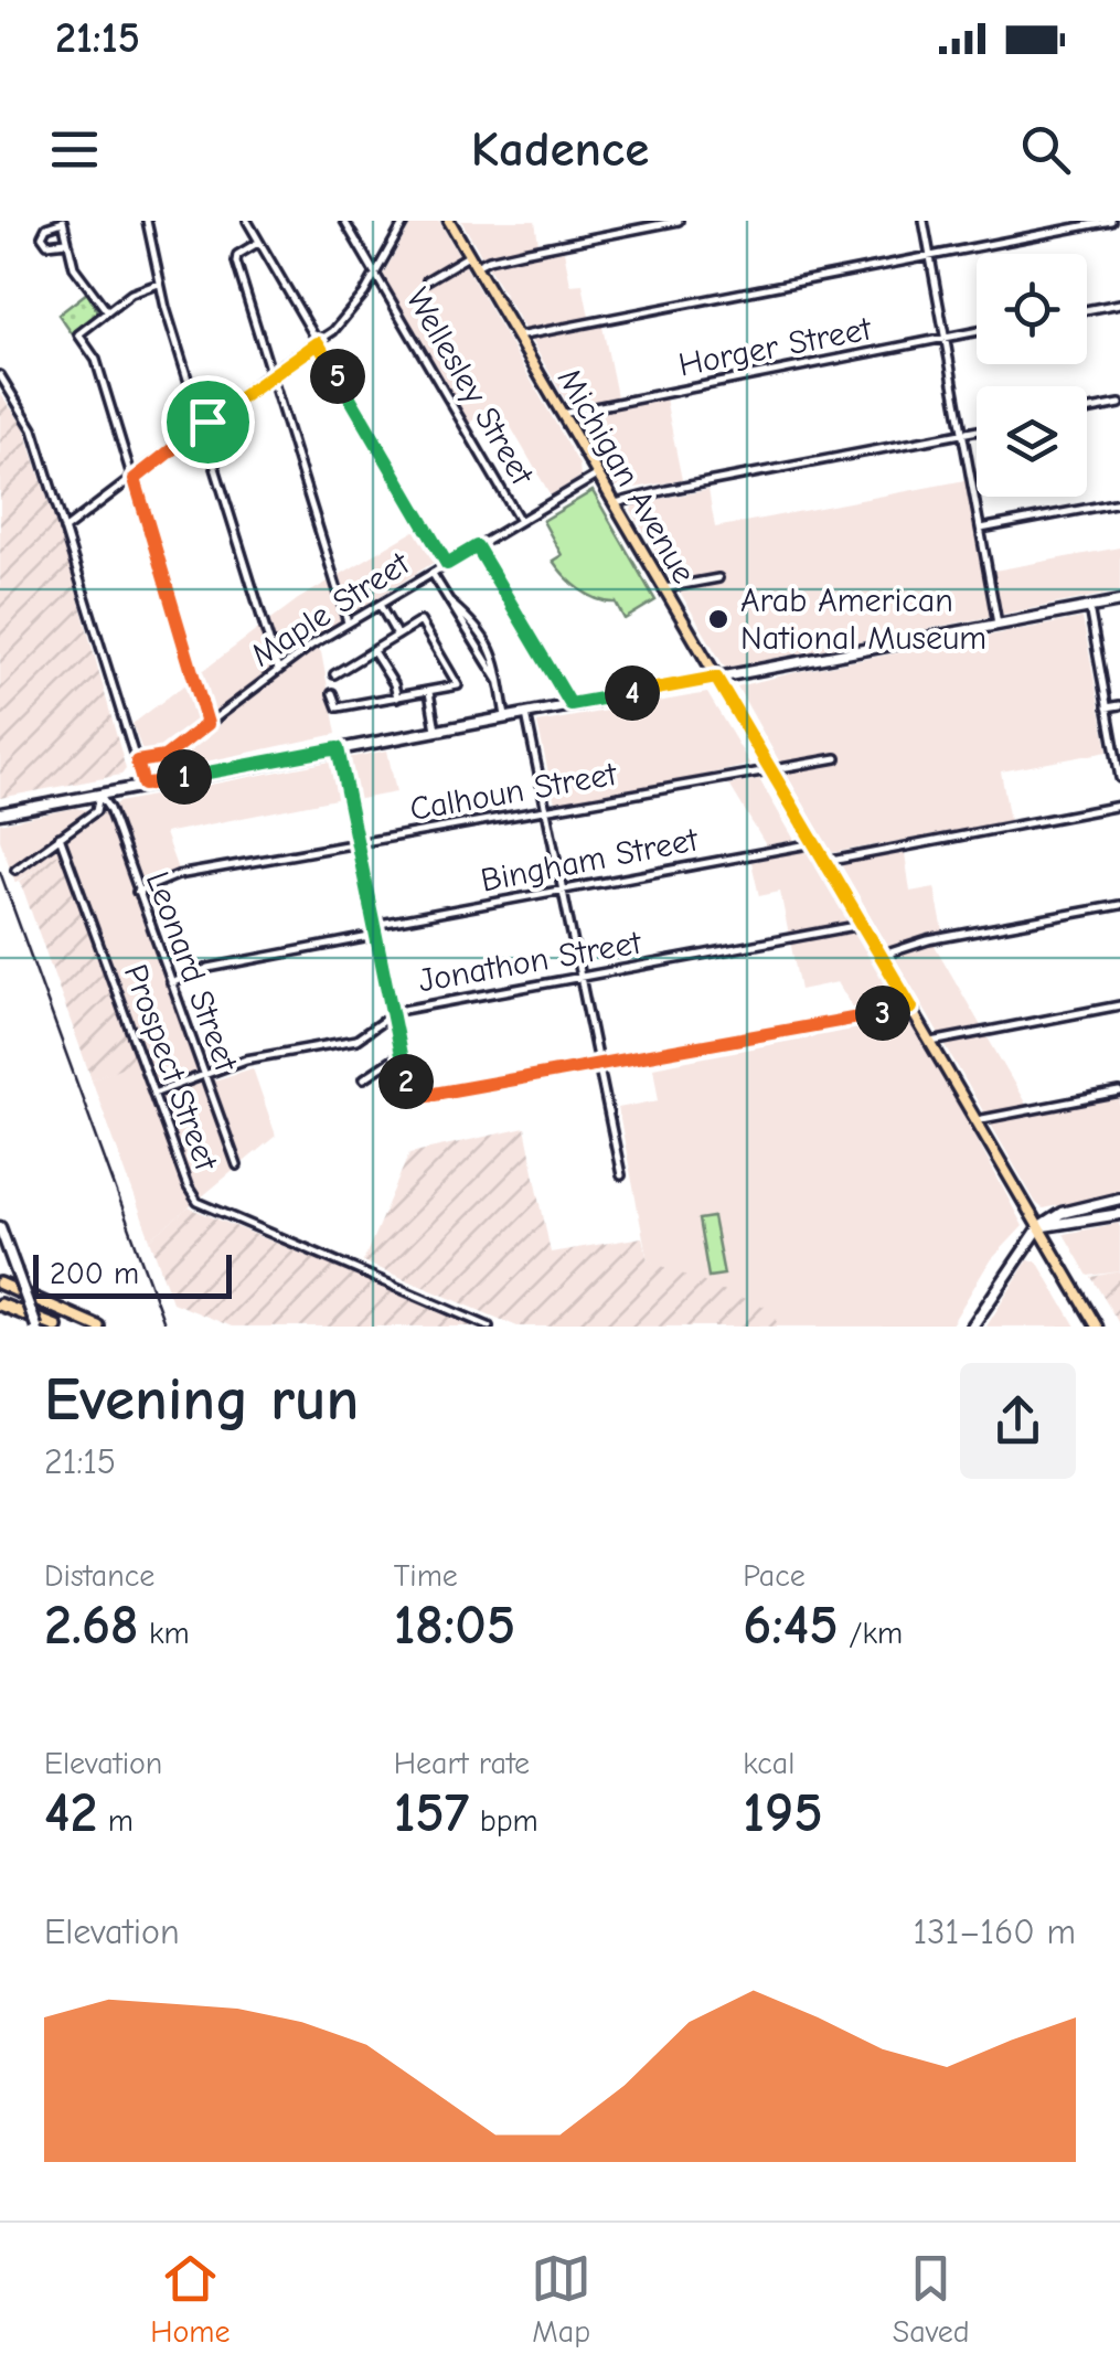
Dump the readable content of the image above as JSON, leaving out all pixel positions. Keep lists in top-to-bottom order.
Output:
{
  "streets": {
    "main road": ["Michigan Avenue"],
    "street": [
      "Horger Street",
      "Wellesley Street",
      "Maple Street",
      "Calhoun Street",
      "Bingham Street",
      "Jonathon Street",
      "Leonard Street",
      "Prospect Street"
    ]
  },
  "crossings": [
    ["Horger Street", "Michigan Avenue"],
    ["Wellesley Street", "Maple Street"],
    ["Michigan Avenue", "Maple Street"],
    ["Michigan Avenue", "Calhoun Street"],
    ["Michigan Avenue", "Bingham Street"],
    ["Michigan Avenue", "Jonathon Street"],
    ["Calhoun Street", "Leonard Street"],
    ["Jonathon Street", "Leonard Street"],
    ["Jonathon Street", "Prospect Street"]
  ],
  "places": ["Arab American National Museum"],
  "scale_bar": "200 m",
  "page": {
    "status": "21:15",
    "header": "Kadence",
    "pins": [
      "5",
      "4",
      "1",
      "3",
      "2"
    ],
    "scale": "200 m",
    "heading": ["Evening run", "21:15"],
    "stats": [
      ["Distance", "2.68 km"],
      ["Time", "18:05"],
      ["Pace", "6:45 /km"],
      ["Elevation", "42 m"],
      ["Heart rate", "157 bpm"],
      ["kcal", "195"]
    ],
    "chart": ["Elevation", "131–160 m"],
    "tabs": ["Home", "Map", "Saved"]
  }
}
